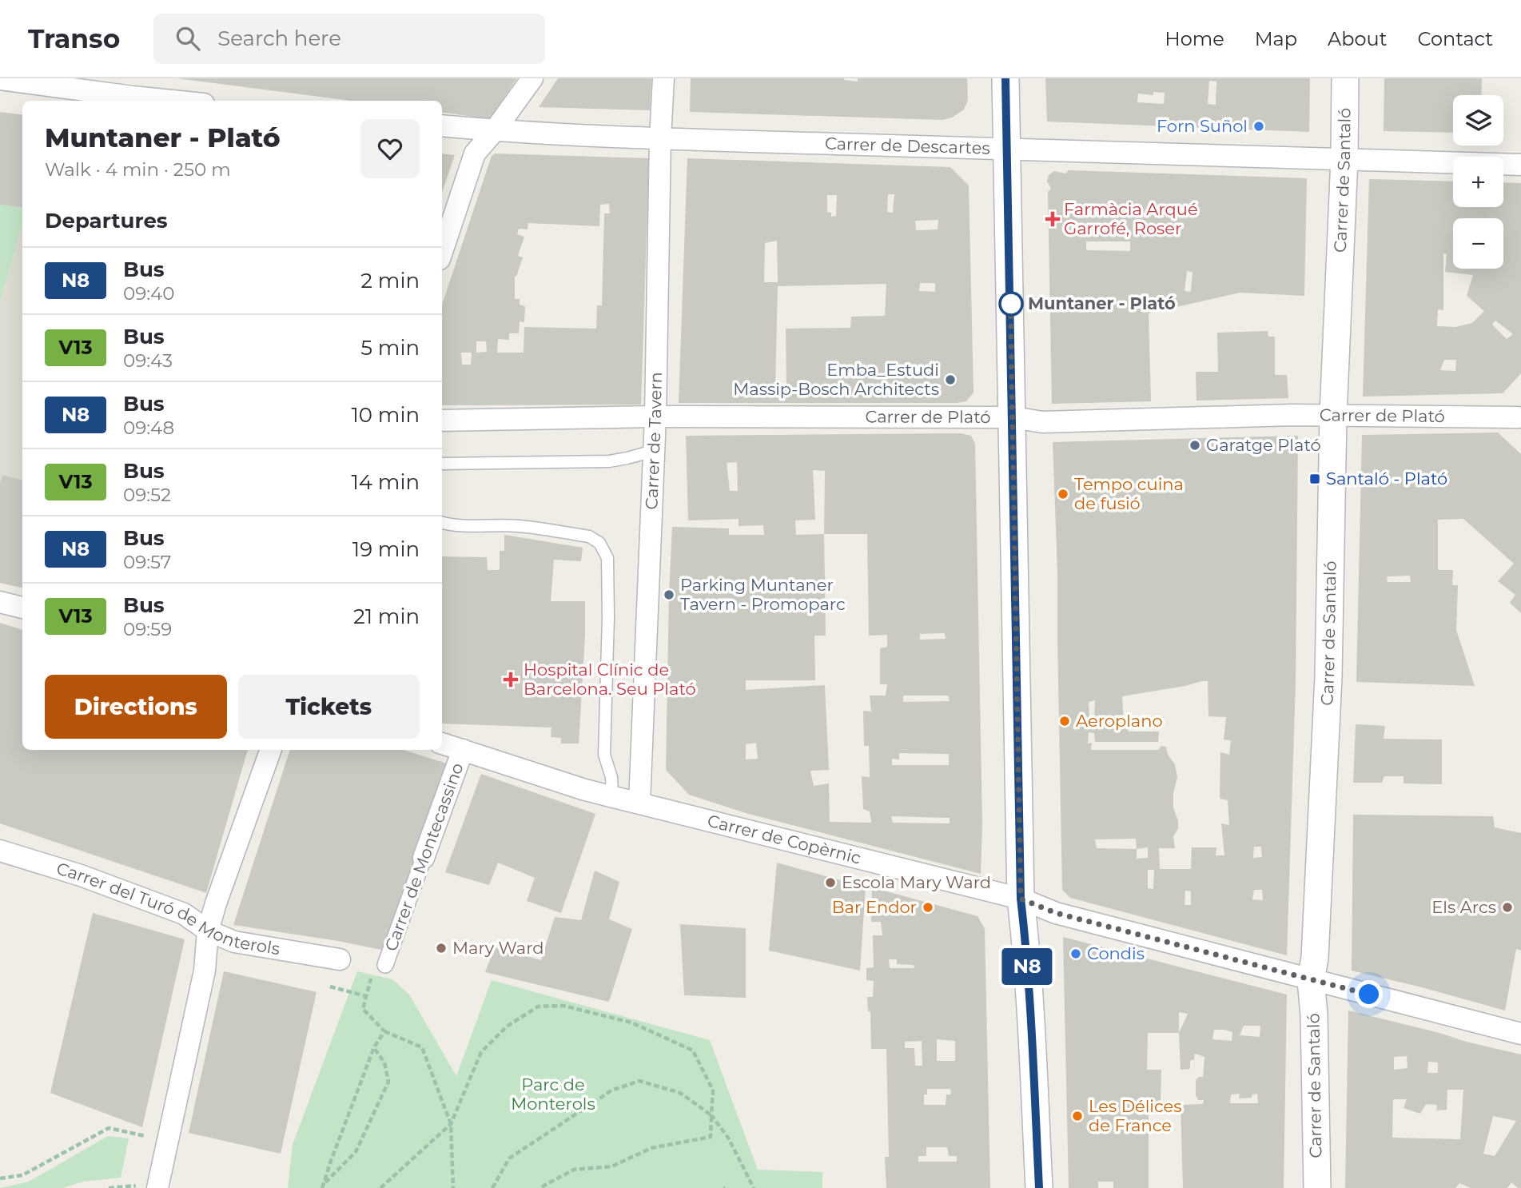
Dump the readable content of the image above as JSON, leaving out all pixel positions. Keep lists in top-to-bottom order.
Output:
{
  "streets": {
    "street": [
      "Carrer de Descartes",
      "Carrer de Santaló",
      "Carrer de Plató",
      "Carrer de Tavern",
      "Carrer de Copèrnic",
      "Carrer de Montecassino",
      "Carrer del Turó de Monterols"
    ]
  },
  "crossings": [
    ["Carrer de Descartes", "Carrer de Santaló"],
    ["Carrer de Descartes", "Carrer de Tavern"],
    ["Carrer de Santaló", "Carrer de Plató"],
    ["Carrer de Santaló", "Carrer de Copèrnic"],
    ["Carrer de Plató", "Carrer de Tavern"],
    ["Carrer de Tavern", "Carrer de Copèrnic"],
    ["Carrer de Copèrnic", "Carrer de Montecassino"]
  ],
  "parks": ["Parc de Monterols"],
  "places": {
    "other": [
      "Forn Suñol",
      "Muntaner - Plató",
      "Emba_Estudi Massip-Bosch Architects",
      "Garatge Plató",
      "Tempo cuina de fusió",
      "Parking Muntaner Tavern - Promoparc",
      "Aeroplano",
      "Escola Mary Ward",
      "Bar Endor",
      "Els Arcs",
      "Mary Ward",
      "Condis",
      "Les Délices de France"
    ],
    "health": ["Farmàcia Arqué Garrofé, Roser", "Hospital Clínic de Barcelona. Seu Plató"],
    "transit": ["Santaló - Plató"]
  },
  "lines": ["bus line N8"],
  "page": {
    "header": "Transo",
    "search": "Search here",
    "nav": [
      "Home",
      "Map",
      "About",
      "Contact"
    ],
    "on_map": "N8",
    "map_buttons": ["+", "−"],
    "heading": [
      ["Muntaner - Plató", "Walk · 4 min · 250 m"],
      "Departures"
    ],
    "list": [
      {
        "mark": "N8",
        "name": "Bus",
        "note": "09:40",
        "value": "2 min"
      },
      {
        "mark": "V13",
        "name": "Bus",
        "note": "09:43",
        "value": "5 min"
      },
      {
        "mark": "N8",
        "name": "Bus",
        "note": "09:48",
        "value": "10 min"
      },
      {
        "mark": "V13",
        "name": "Bus",
        "note": "09:52",
        "value": "14 min"
      },
      {
        "mark": "N8",
        "name": "Bus",
        "note": "09:57",
        "value": "19 min"
      },
      {
        "mark": "V13",
        "name": "Bus",
        "note": "09:59",
        "value": "21 min"
      }
    ],
    "buttons": ["Directions", "Tickets"]
  }
}
